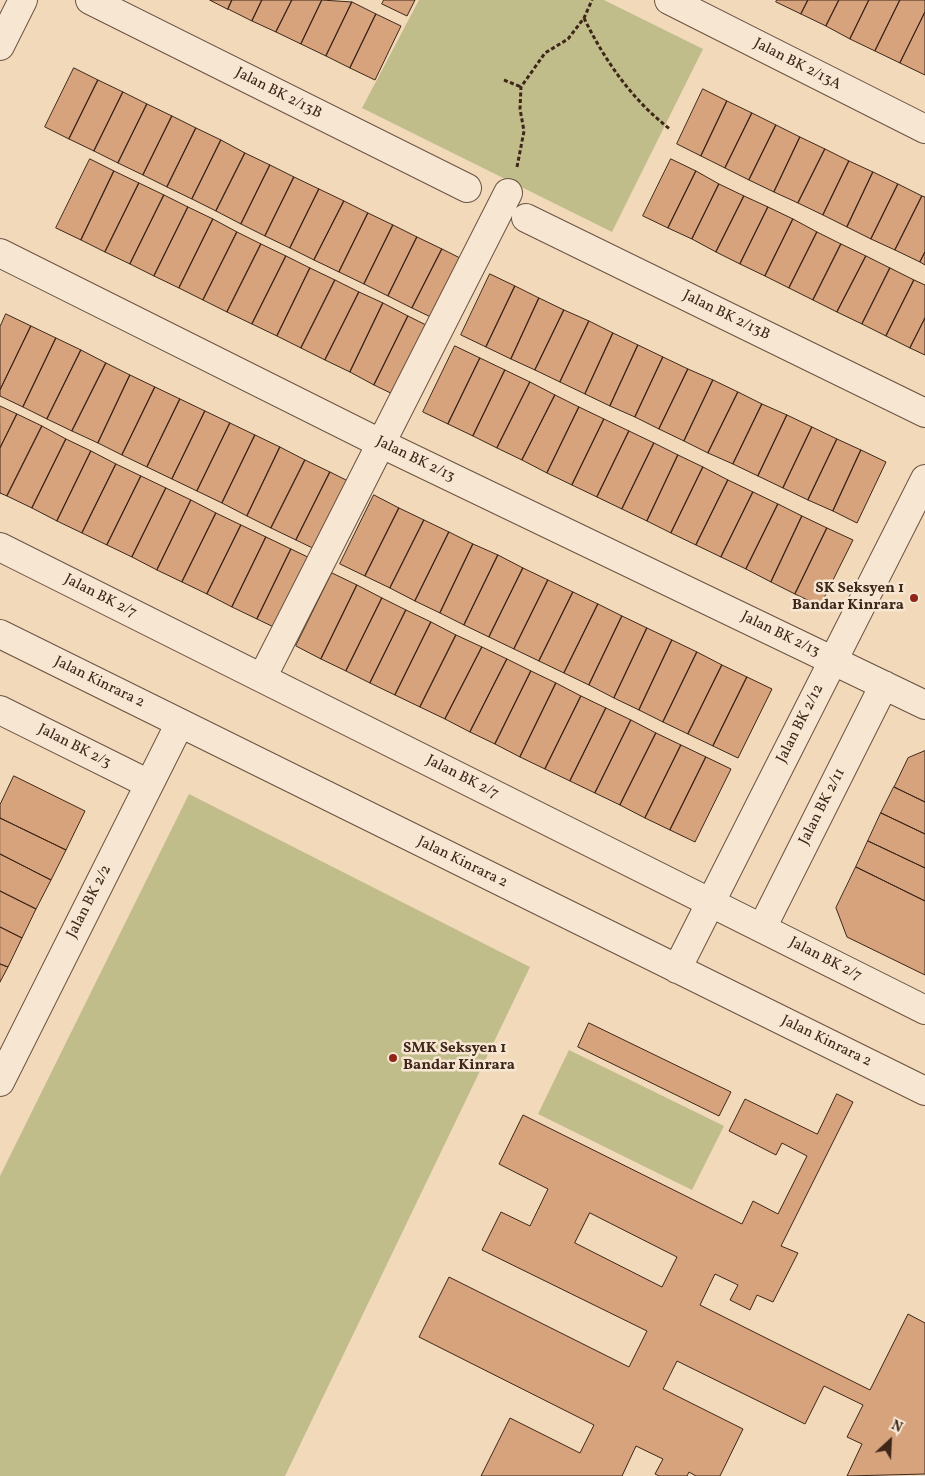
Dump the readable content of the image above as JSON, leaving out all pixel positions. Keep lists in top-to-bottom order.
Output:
{
  "streets": {
    "street": [
      "Jalan BK 2/13A",
      "Jalan BK 2/13B",
      "Jalan BK 2/13",
      "Jalan BK 2/7",
      "Jalan Kinrara 2",
      "Jalan BK 2/12",
      "Jalan BK 2/3",
      "Jalan BK 2/11",
      "Jalan BK 2/2"
    ]
  },
  "crossings": [
    ["Jalan BK 2/13", "Jalan BK 2/12"],
    ["Jalan BK 2/7", "Jalan BK 2/12"],
    ["Jalan BK 2/7", "Jalan BK 2/11"],
    ["Jalan Kinrara 2", "Jalan BK 2/12"],
    ["Jalan Kinrara 2", "Jalan BK 2/2"],
    ["Jalan BK 2/3", "Jalan BK 2/2"]
  ],
  "places": ["SK Seksyen 1 Bandar Kinrara", "SMK Seksyen 1 Bandar Kinrara"],
  "north": "top right"
}
